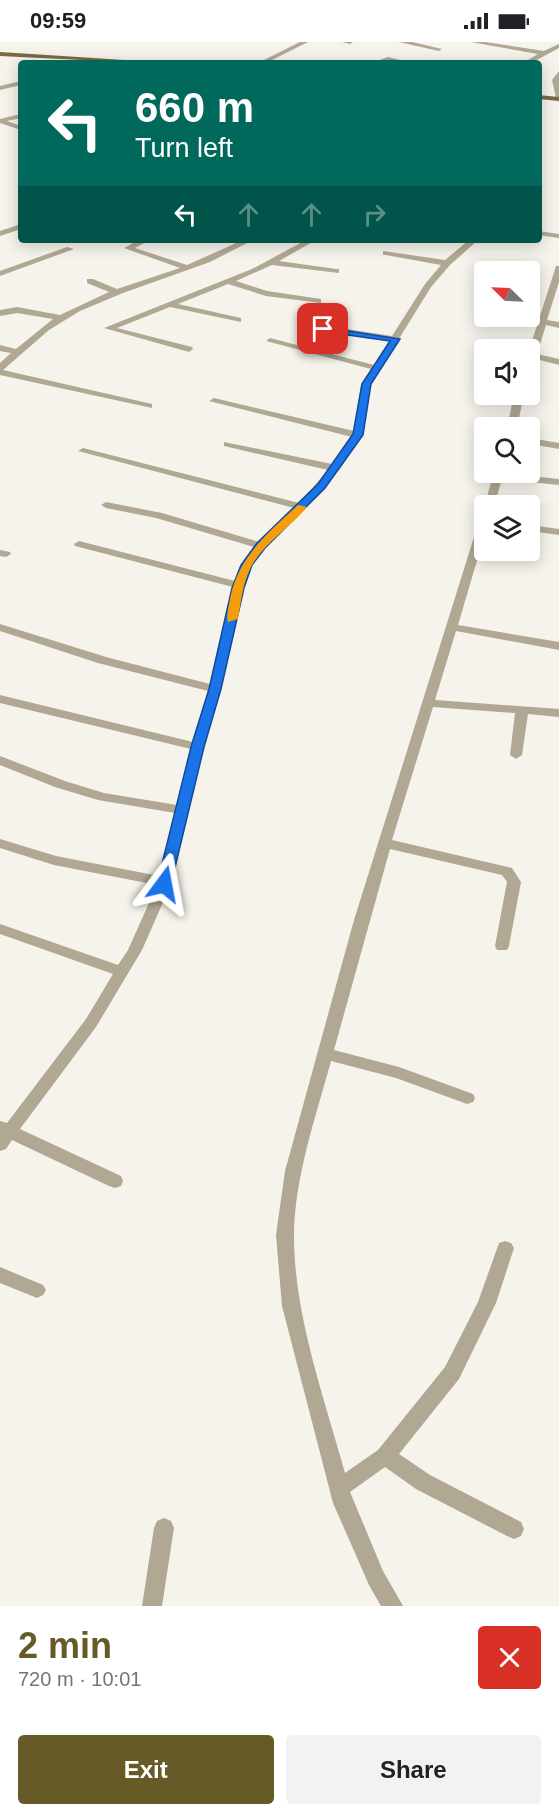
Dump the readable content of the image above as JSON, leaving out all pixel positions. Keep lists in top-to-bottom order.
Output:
{
  "north": "top left",
  "page": {
    "status": "09:59",
    "turn": ["660 m", "Turn left"],
    "heading": ["2 min", "720 m · 10:01"],
    "buttons": ["Exit", "Share"]
  }
}
